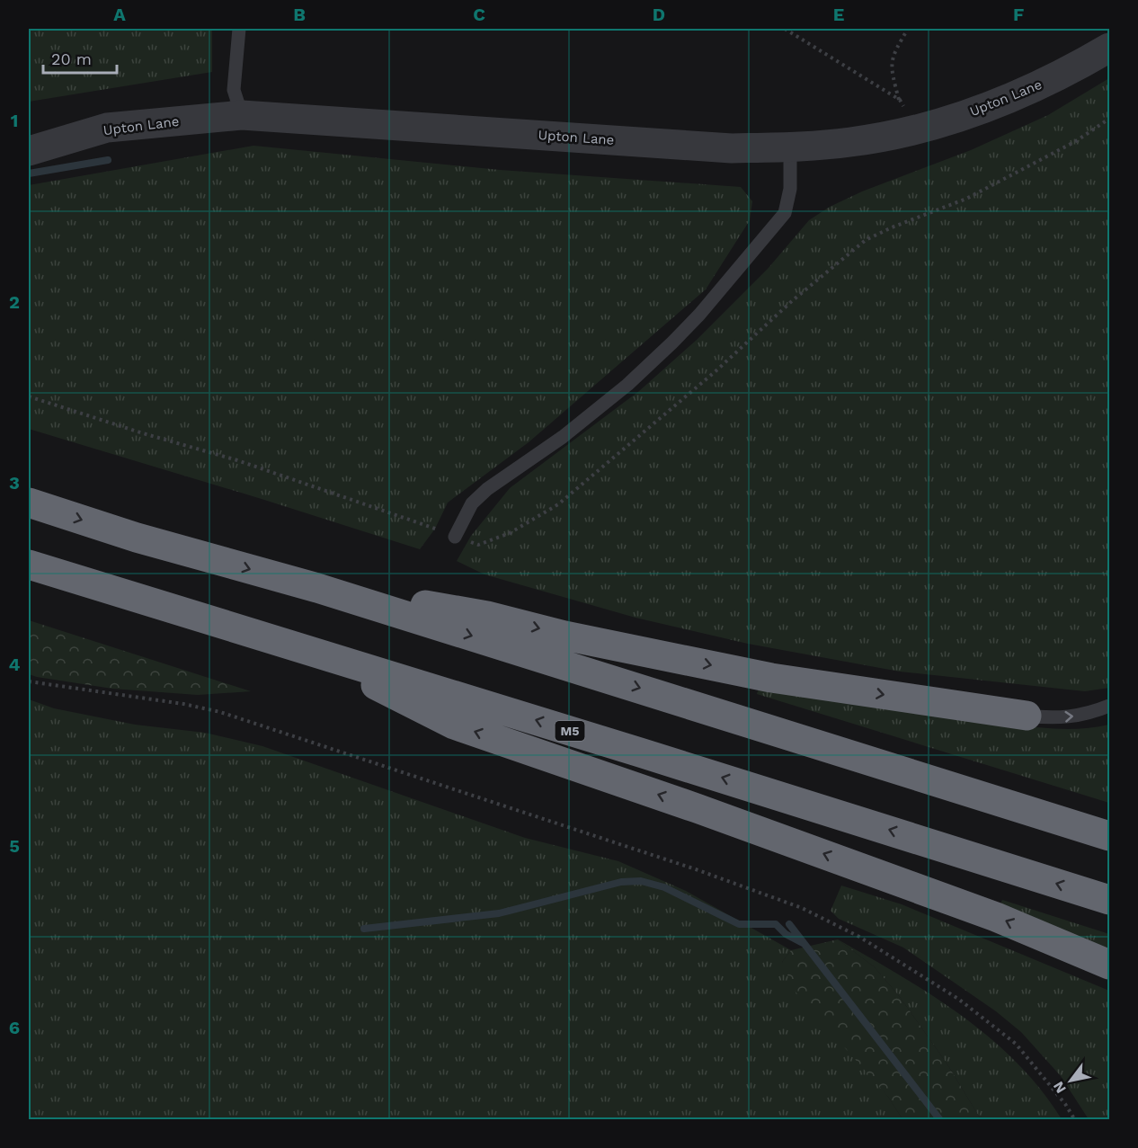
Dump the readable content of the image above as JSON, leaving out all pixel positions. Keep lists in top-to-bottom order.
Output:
{
  "streets": {
    "highway": ["M5"],
    "street": ["Upton Lane"]
  },
  "scale_bar": "20 m",
  "north": "bottom left",
  "grid": {
    "columns": [
      "A",
      "B",
      "C",
      "D",
      "E",
      "F"
    ],
    "rows": [
      "1",
      "2",
      "3",
      "4",
      "5",
      "6"
    ]
  }
}
